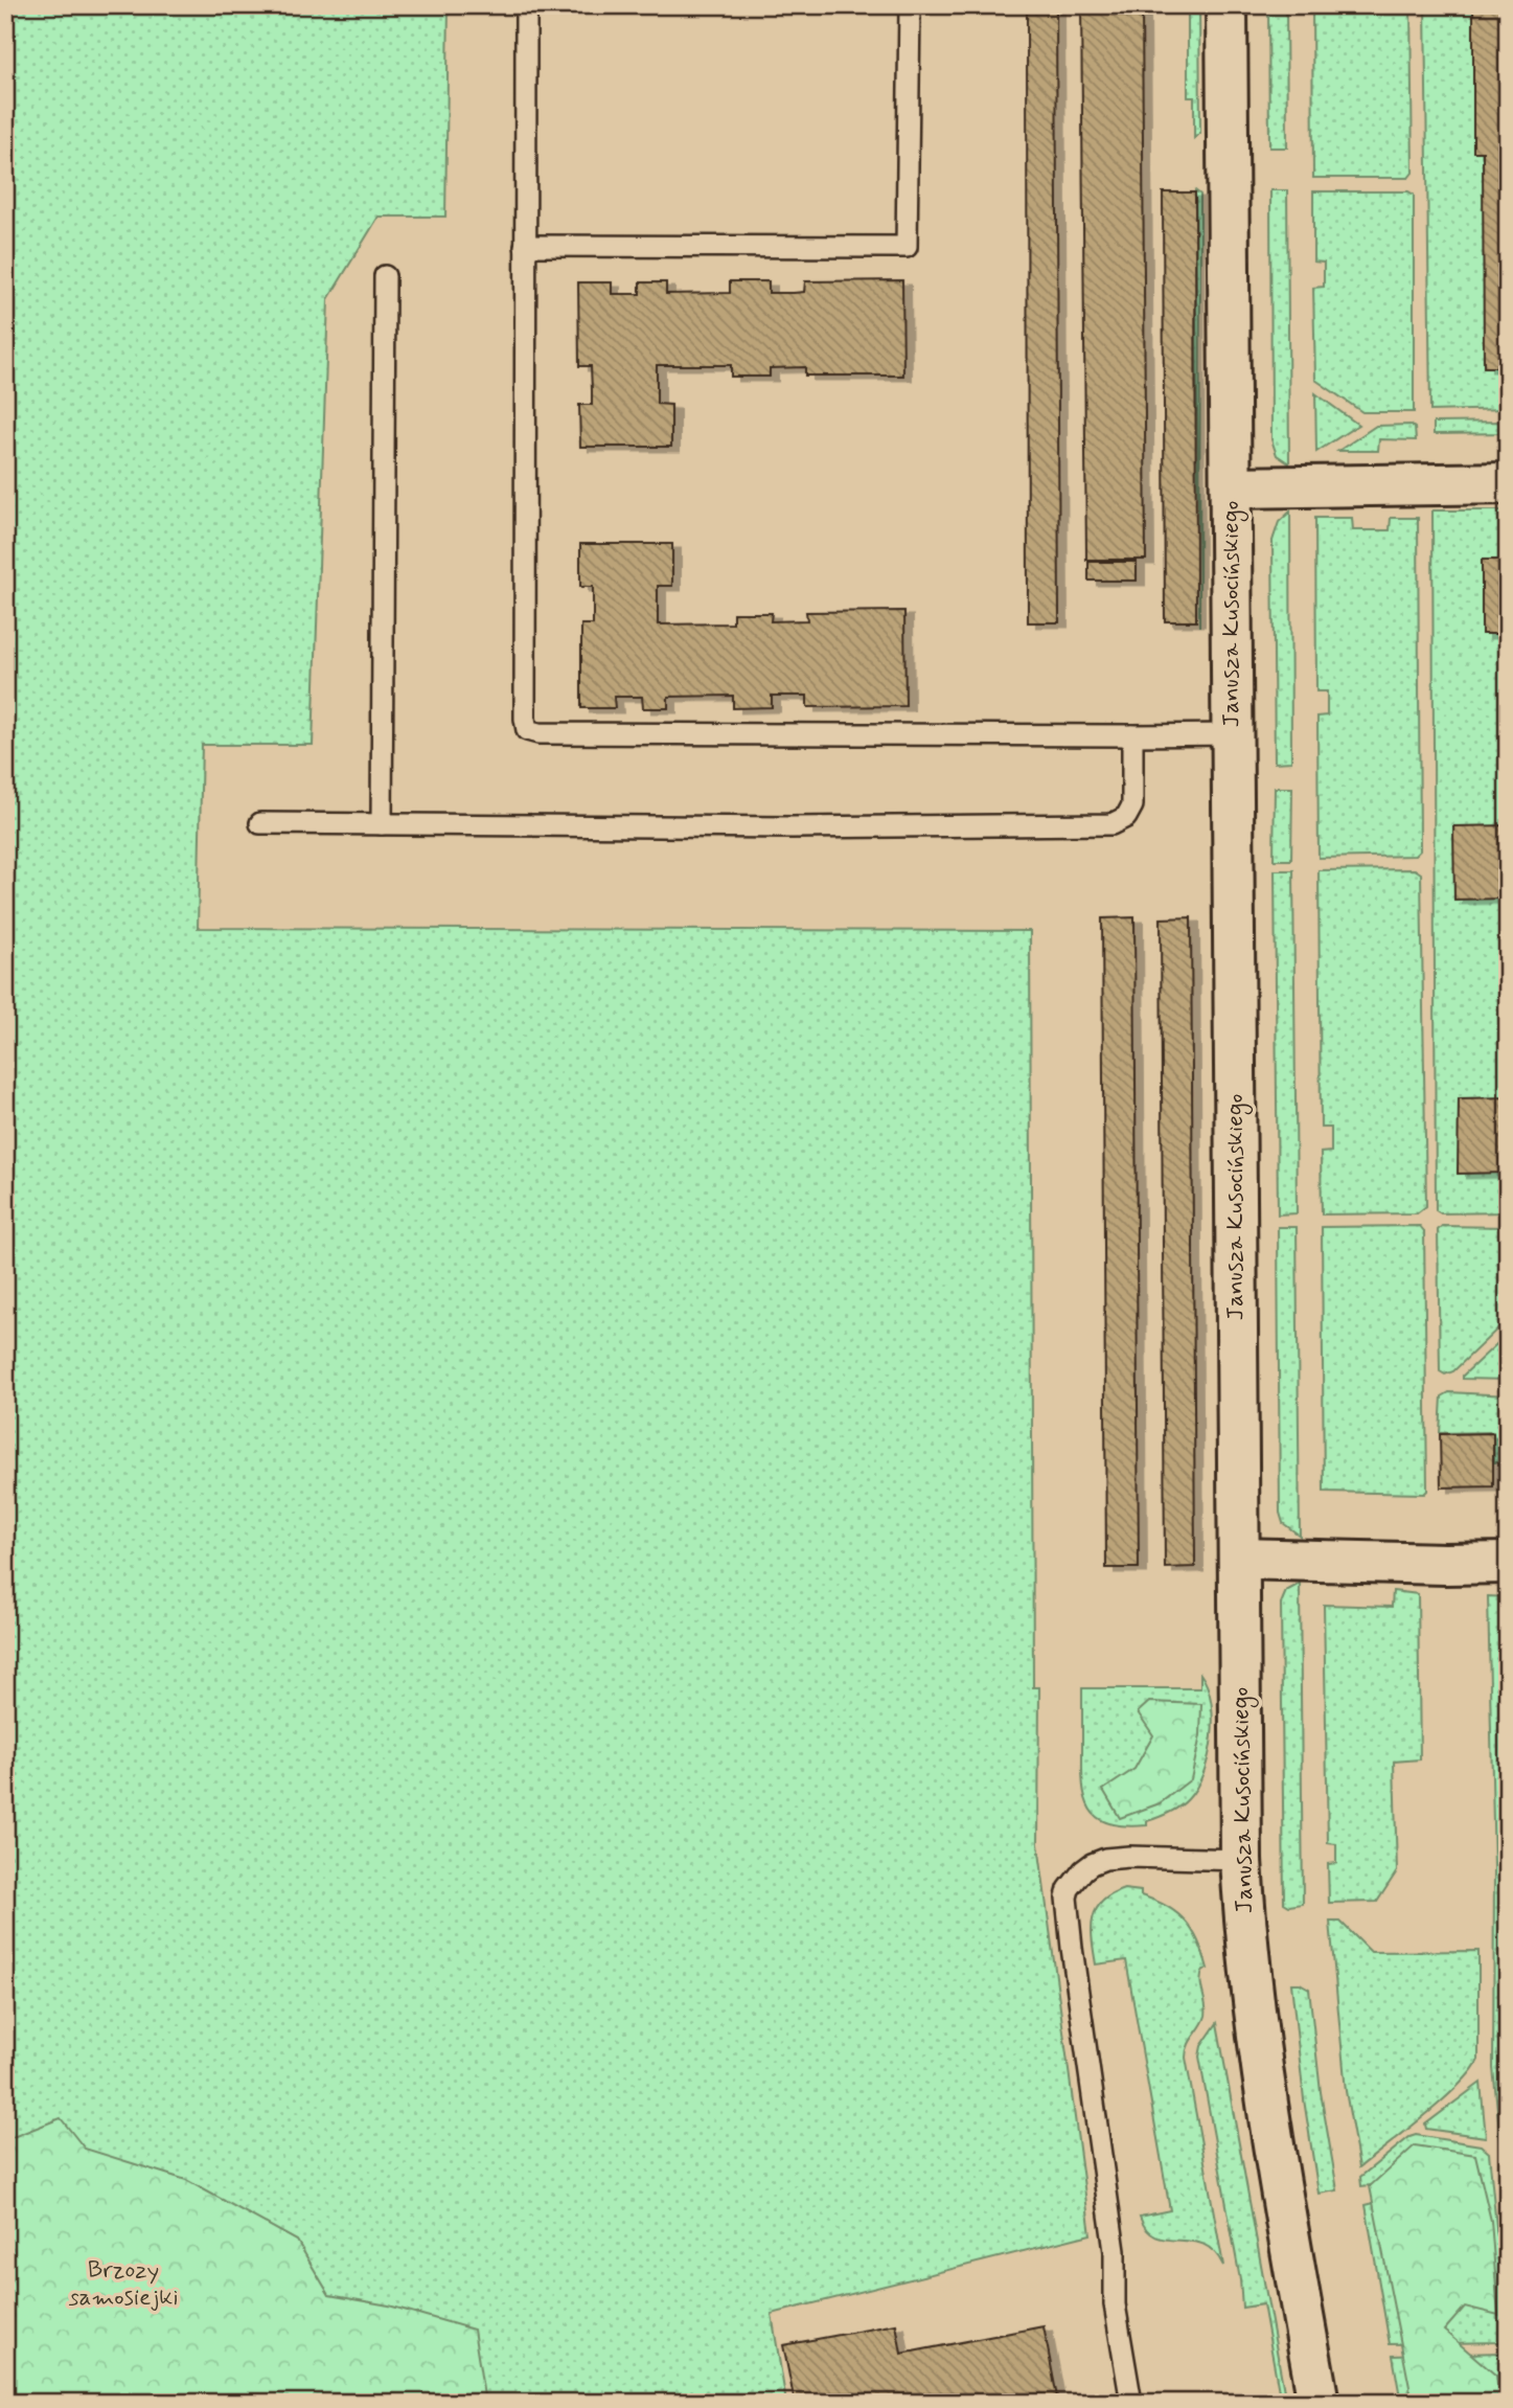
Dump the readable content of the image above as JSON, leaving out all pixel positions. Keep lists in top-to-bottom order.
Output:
{
  "streets": {
    "street": ["Janusza Kusocińskiego"]
  },
  "parks": ["Brzozy samosiejki"]
}
